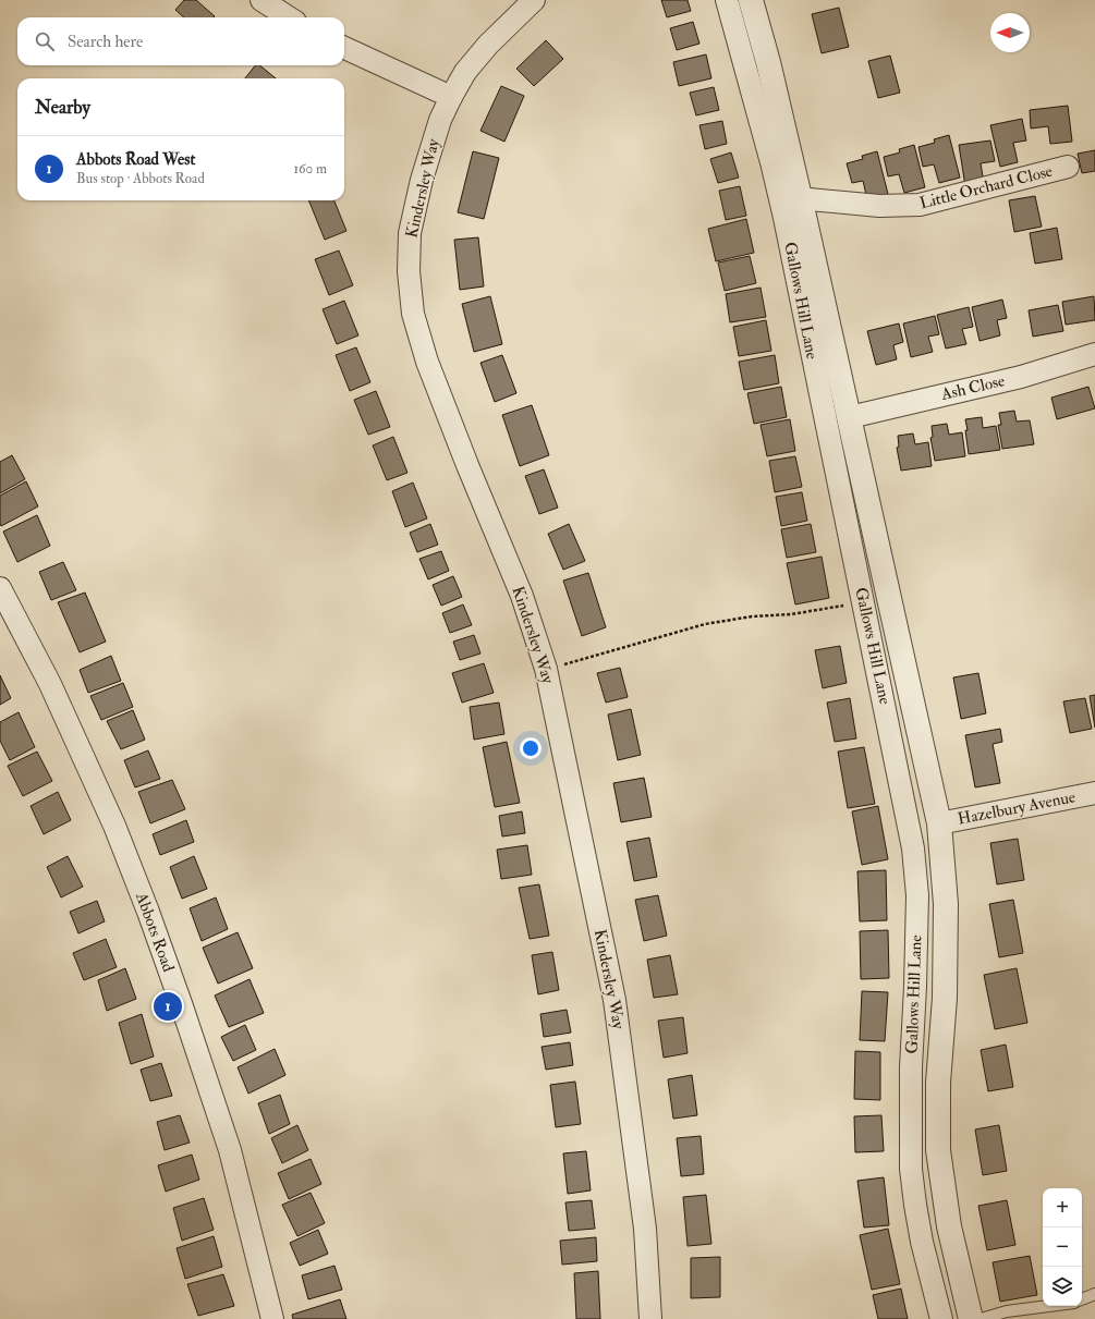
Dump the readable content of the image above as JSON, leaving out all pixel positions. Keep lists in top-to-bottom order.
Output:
{
  "streets": {
    "street": [
      "Little Orchard Close",
      "Kindersley Way",
      "Gallows Hill Lane",
      "Ash Close",
      "Hazelbury Avenue",
      "Abbots Road"
    ]
  },
  "crossings": [
    ["Little Orchard Close", "Gallows Hill Lane"],
    ["Gallows Hill Lane", "Ash Close"],
    ["Gallows Hill Lane", "Hazelbury Avenue"]
  ],
  "north": "left",
  "page": {
    "search": "Search here",
    "heading": "Nearby",
    "list": [
      {
        "mark": "1",
        "name": "Abbots Road West",
        "note": "Bus stop · Abbots Road",
        "value": "160 m"
      }
    ],
    "pins": "1",
    "map_buttons": ["+", "−"]
  }
}
